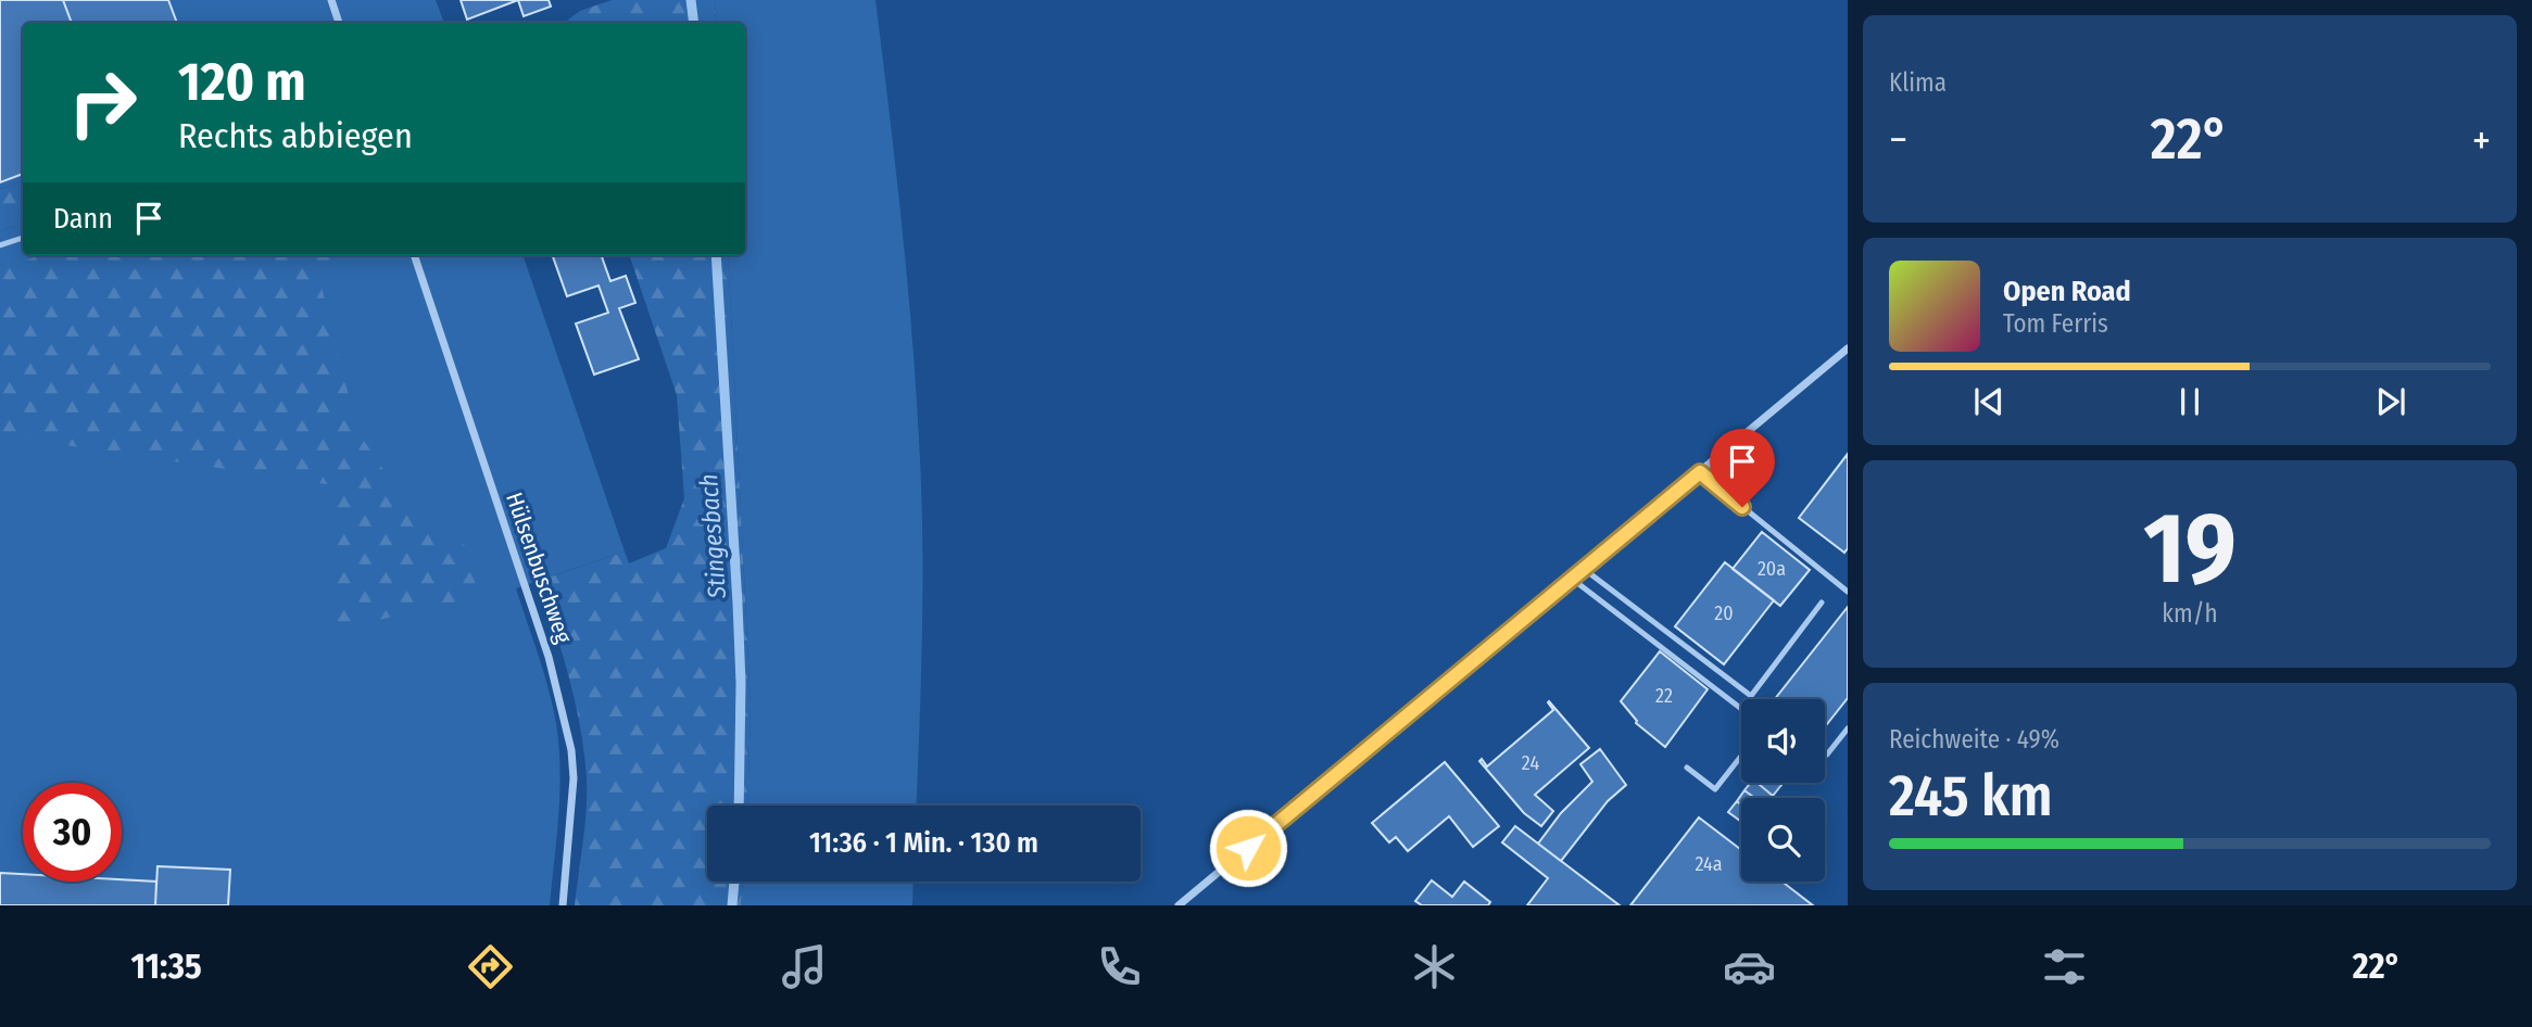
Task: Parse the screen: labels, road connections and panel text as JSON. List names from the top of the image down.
{
  "streets": {
    "street": ["Hülsenbuschweg"]
  },
  "water": ["Stingesbach"],
  "house_numbers": [
    "20a",
    "20",
    "22",
    "24",
    "24a"
  ],
  "page": {
    "tile": [
      "Klima",
      ["19", "km/h"],
      ["Reichweite · 49%", "245 km"]
    ],
    "turn": ["120 m", "Rechts abbiegen"],
    "heat": ["−", "22°", "+"],
    "then": "Dann",
    "song": ["Open Road", "Tom Ferris"],
    "limit": "30",
    "trip": "11:36 · 1 Min. · 130 m",
    "tabs": ["11:35", "22°"]
  }
}
